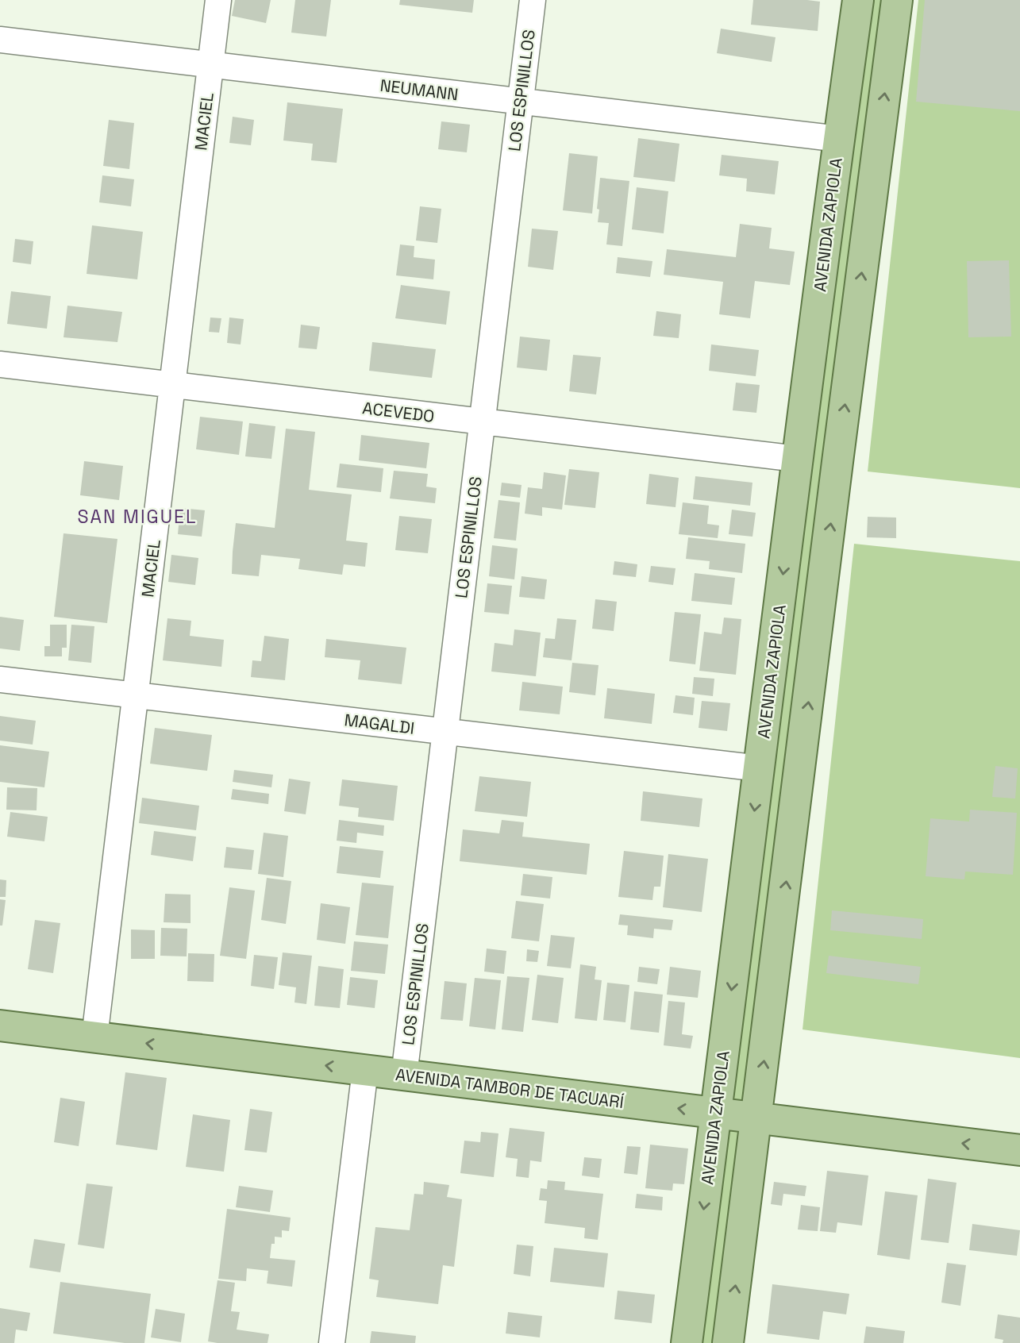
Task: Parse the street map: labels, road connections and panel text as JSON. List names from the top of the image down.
{
  "streets": {
    "main road": ["AVENIDA ZAPIOLA", "AVENIDA TAMBOR DE TACUARÍ"],
    "street": [
      "NEUMANN",
      "LOS ESPINILLOS",
      "MACIEL",
      "ACEVEDO",
      "MAGALDI"
    ]
  },
  "crossings": [
    ["NEUMANN", "LOS ESPINILLOS"],
    ["NEUMANN", "MACIEL"],
    ["NEUMANN", "AVENIDA ZAPIOLA"],
    ["LOS ESPINILLOS", "ACEVEDO"],
    ["LOS ESPINILLOS", "MAGALDI"],
    ["LOS ESPINILLOS", "AVENIDA TAMBOR DE TACUARÍ"],
    ["MACIEL", "ACEVEDO"],
    ["MACIEL", "MAGALDI"],
    ["MACIEL", "AVENIDA TAMBOR DE TACUARÍ"],
    ["AVENIDA ZAPIOLA", "ACEVEDO"],
    ["AVENIDA ZAPIOLA", "MAGALDI"],
    ["AVENIDA ZAPIOLA", "AVENIDA TAMBOR DE TACUARÍ"]
  ],
  "one_way": ["AVENIDA TAMBOR DE TACUARÍ"],
  "districts": ["SAN MIGUEL"]
}
